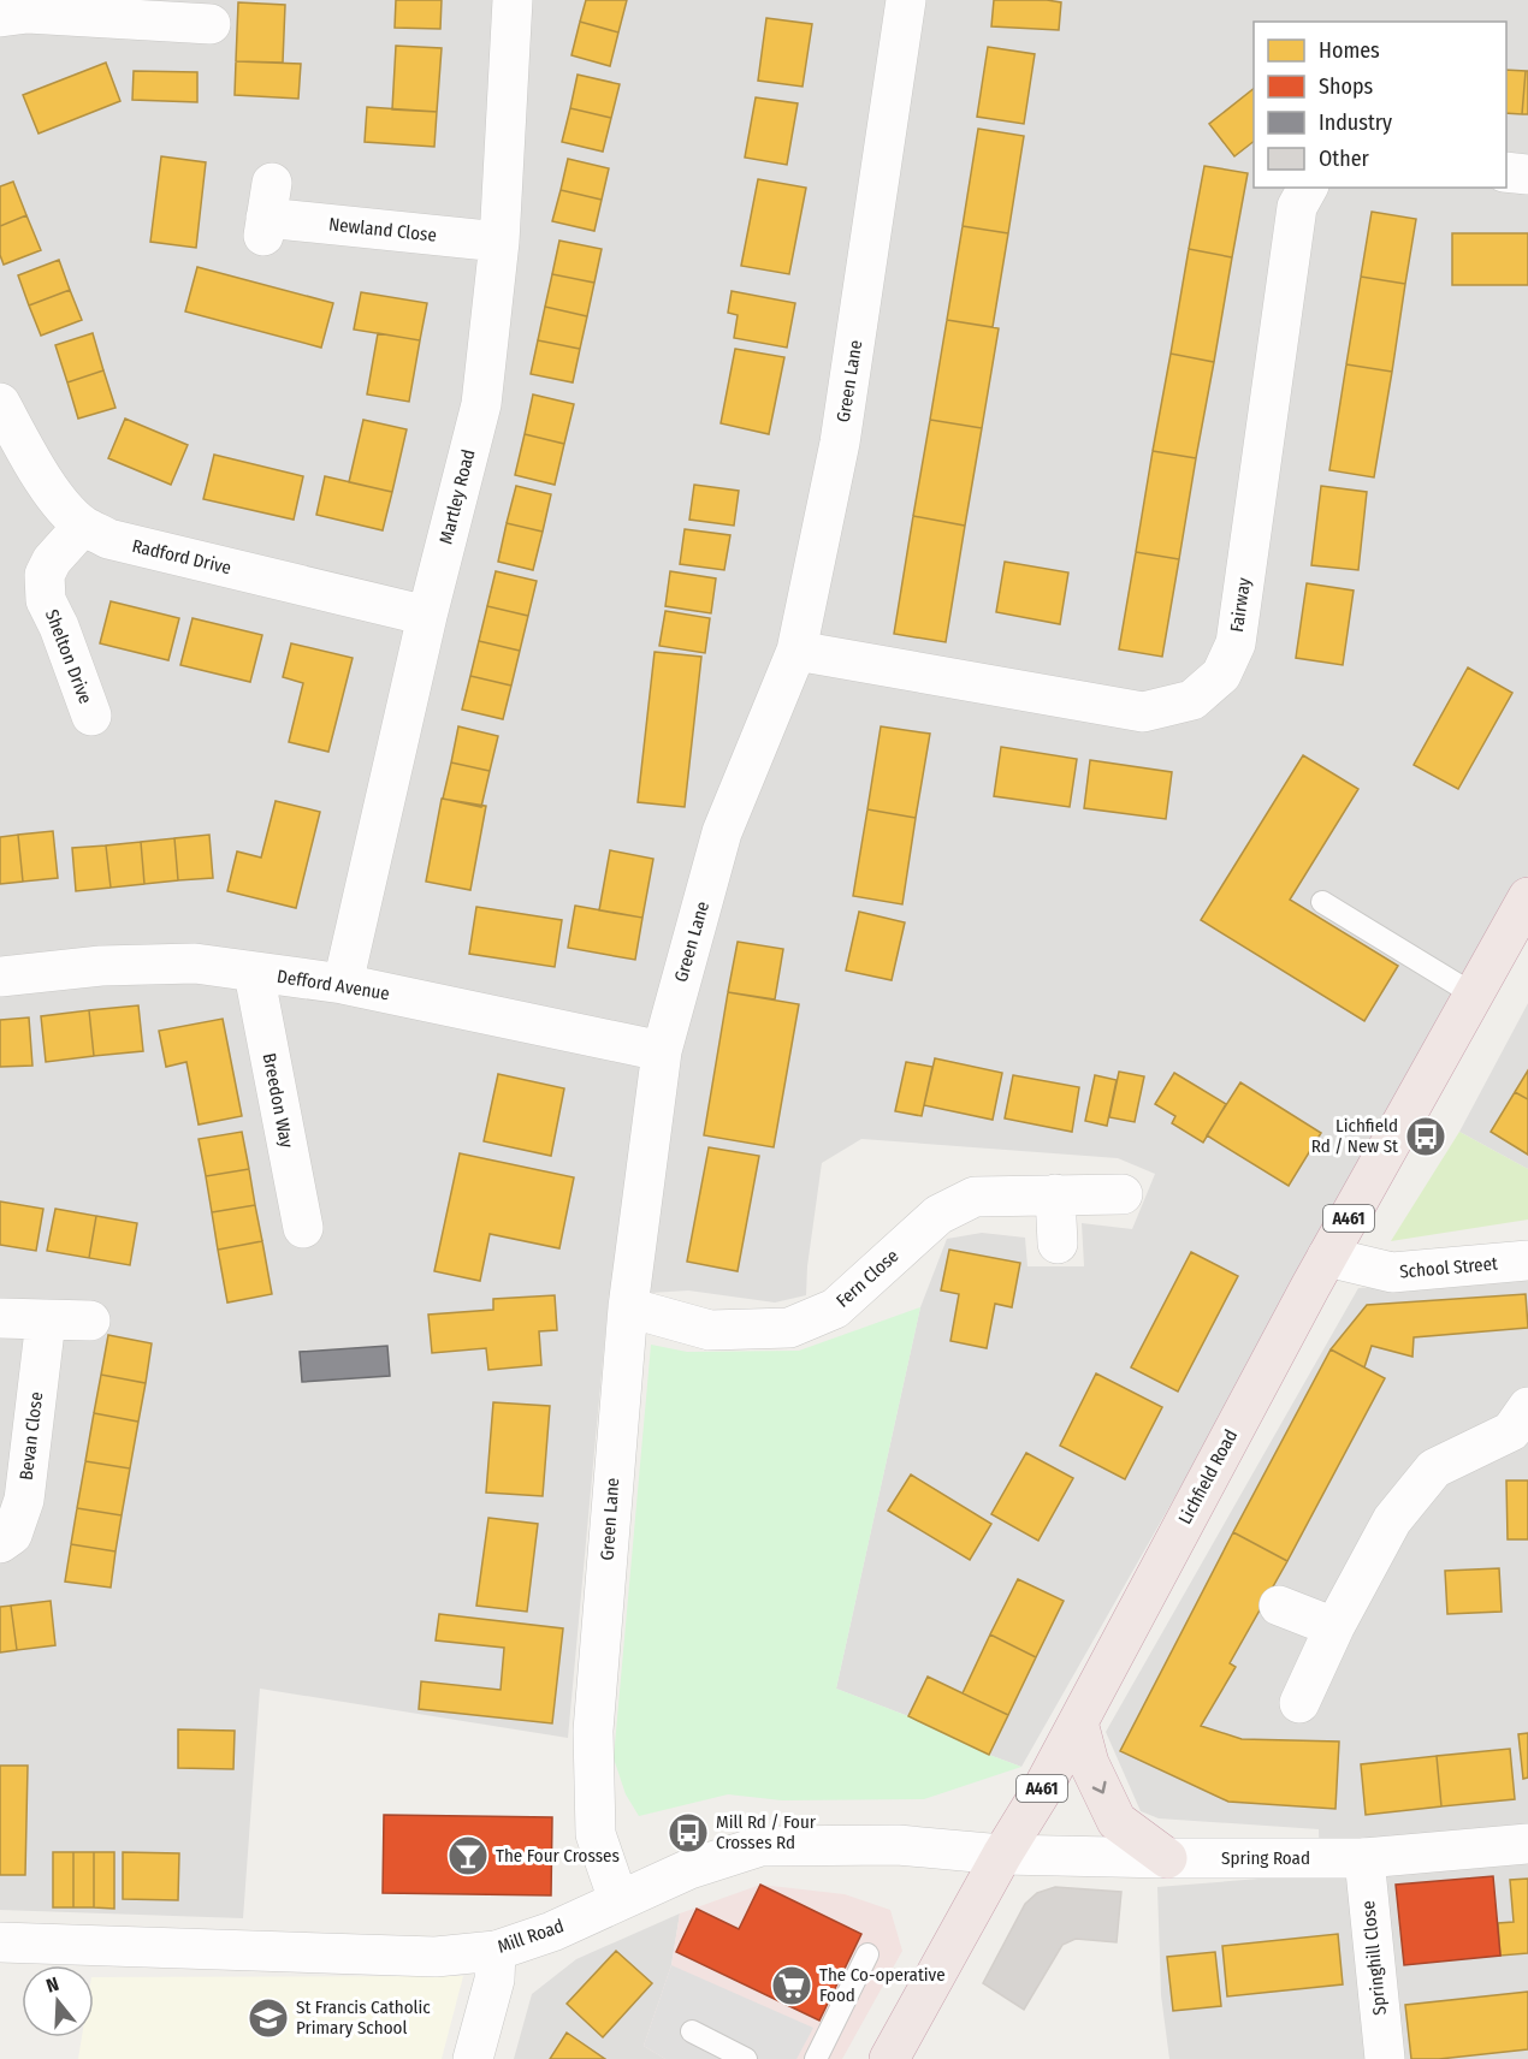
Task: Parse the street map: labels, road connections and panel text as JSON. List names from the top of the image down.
{
  "streets": {
    "highway": ["A461", "Lichfield Road"],
    "street": [
      "Newland Close",
      "Green Lane",
      "Martley Road",
      "Radford Drive",
      "Fairway",
      "Shelton Drive",
      "Defford Avenue",
      "Breedon Way",
      "School Street",
      "Fern Close",
      "Bevan Close",
      "Spring Road",
      "Mill Road",
      "Springhill Close"
    ]
  },
  "crossings": [
    ["Newland Close", "Martley Road"],
    ["Green Lane", "Fairway"],
    ["Green Lane", "Defford Avenue"],
    ["Green Lane", "Fern Close"],
    ["Green Lane", "Mill Road"],
    ["Martley Road", "Radford Drive"],
    ["Martley Road", "Defford Avenue"],
    ["Radford Drive", "Shelton Drive"],
    ["Defford Avenue", "Breedon Way"],
    ["School Street", "Lichfield Road"],
    ["Lichfield Road", "Spring Road"],
    ["Lichfield Road", "Mill Road"],
    ["Spring Road", "Mill Road"],
    ["Spring Road", "Springhill Close"]
  ],
  "places": {
    "bus stop": ["Lichfield Rd / New St", "Mill Rd / Four Crosses Rd"],
    "bar": ["The Four Crosses"],
    "supermarket": ["The Co-operative Food"],
    "school or university": ["St Francis Catholic Primary School"]
  },
  "legend": [
    "Homes",
    "Shops",
    "Industry",
    "Other"
  ],
  "north": "top"
}
